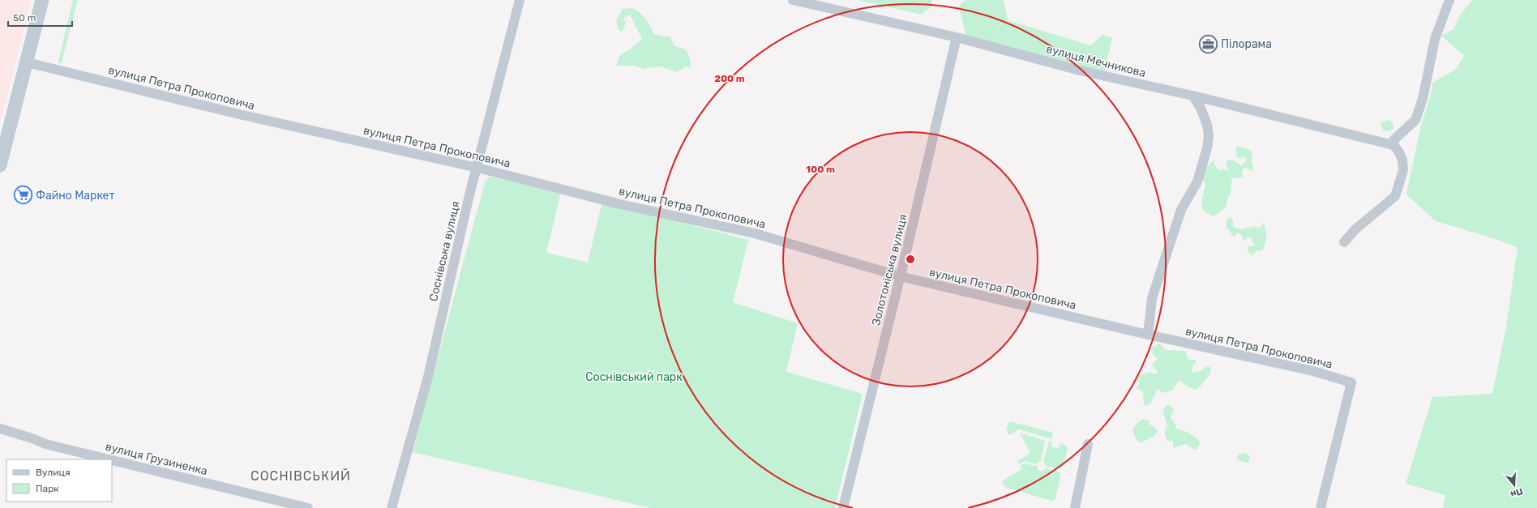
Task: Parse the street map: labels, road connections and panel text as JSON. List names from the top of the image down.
{
  "streets": {
    "street": [
      "вулиця Мечникова",
      "вулиця Петра Прокоповича",
      "Соснівська вулиця",
      "Золотоніська вулиця",
      "вулиця Грузиненка"
    ]
  },
  "crossings": [
    ["вулиця Мечникова", "Золотоніська вулиця"],
    ["вулиця Петра Прокоповича", "Соснівська вулиця"],
    ["вулиця Петра Прокоповича", "Золотоніська вулиця"]
  ],
  "districts": ["СОСНІВСЬКИЙ"],
  "parks": ["Соснівський парк"],
  "places": {
    "office": ["Пілорама"],
    "supermarket": ["Файно Маркет"]
  },
  "legend": ["Вулиця", "Парк"],
  "scale_bar": "50 m",
  "north": "bottom",
  "rings": ["200 m", "100 m"]
}
